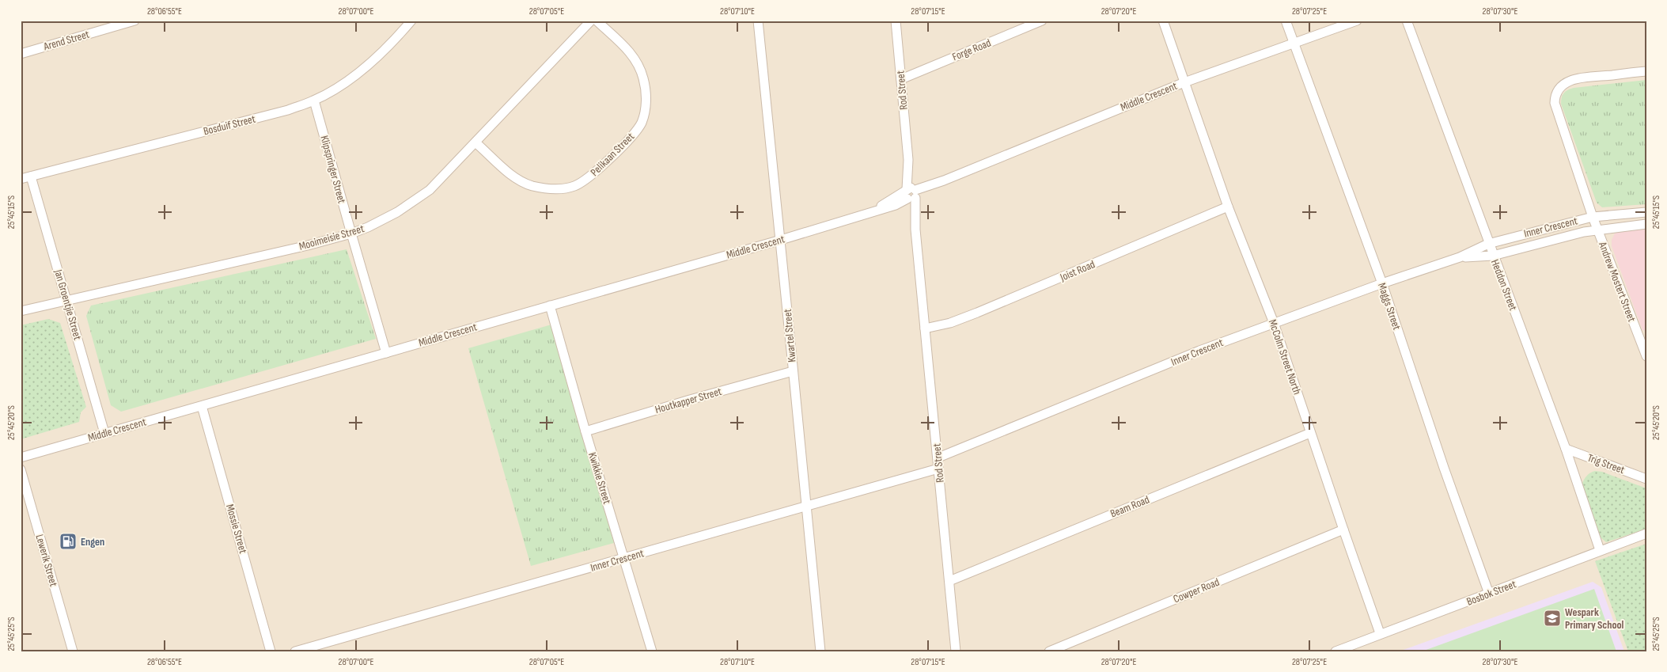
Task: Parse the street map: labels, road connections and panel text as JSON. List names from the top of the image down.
{
  "streets": {
    "street": [
      "Arend Street",
      "Forge Road",
      "Rod Street",
      "Middle Crescent",
      "Bosduif Street",
      "Pelikaan Street",
      "Klipspringer Street",
      "Inner Crescent",
      "Mooimeisie Street",
      "Joist Road",
      "Andrew Mostert Street",
      "Heddon Street",
      "Jan Groentjie Street",
      "Maggs Street",
      "Kwartel Street",
      "McColm Street North",
      "Houtkapper Street",
      "Trig Street",
      "Kwikkie Street",
      "Beam Road",
      "Mossie Street",
      "Lewerik Street",
      "Cowper Road",
      "Bosbok Street"
    ]
  },
  "crossings": [
    ["Forge Road", "Rod Street"],
    ["Rod Street", "Middle Crescent"],
    ["Rod Street", "Inner Crescent"],
    ["Rod Street", "Joist Road"],
    ["Rod Street", "Beam Road"],
    ["Middle Crescent", "Klipspringer Street"],
    ["Middle Crescent", "Jan Groentjie Street"],
    ["Middle Crescent", "Maggs Street"],
    ["Middle Crescent", "Kwartel Street"],
    ["Middle Crescent", "McColm Street North"],
    ["Middle Crescent", "Kwikkie Street"],
    ["Middle Crescent", "Mossie Street"],
    ["Bosduif Street", "Klipspringer Street"],
    ["Bosduif Street", "Jan Groentjie Street"],
    ["Pelikaan Street", "Mooimeisie Street"],
    ["Klipspringer Street", "Mooimeisie Street"],
    ["Inner Crescent", "Andrew Mostert Street"],
    ["Inner Crescent", "Heddon Street"],
    ["Inner Crescent", "Maggs Street"],
    ["Inner Crescent", "Kwartel Street"],
    ["Inner Crescent", "McColm Street North"],
    ["Inner Crescent", "Kwikkie Street"],
    ["Mooimeisie Street", "Jan Groentjie Street"],
    ["Joist Road", "McColm Street North"],
    ["Heddon Street", "Trig Street"],
    ["Heddon Street", "Bosbok Street"],
    ["Maggs Street", "Bosbok Street"],
    ["Kwartel Street", "Houtkapper Street"],
    ["McColm Street North", "Beam Road"],
    ["McColm Street North", "Cowper Road"],
    ["McColm Street North", "Bosbok Street"],
    ["Houtkapper Street", "Kwikkie Street"]
  ],
  "places": {
    "fuel station": ["Engen"],
    "school or university": ["Wespark Primary School"]
  },
  "coordinates": [
    "28°06'55\"E",
    "28°07'00\"E",
    "28°07'05\"E",
    "28°07'10\"E",
    "28°07'15\"E",
    "28°07'20\"E",
    "28°07'25\"E",
    "28°07'30\"E",
    "25°45'15\"S",
    "25°45'20\"S",
    "25°45'25\"S"
  ]
}
